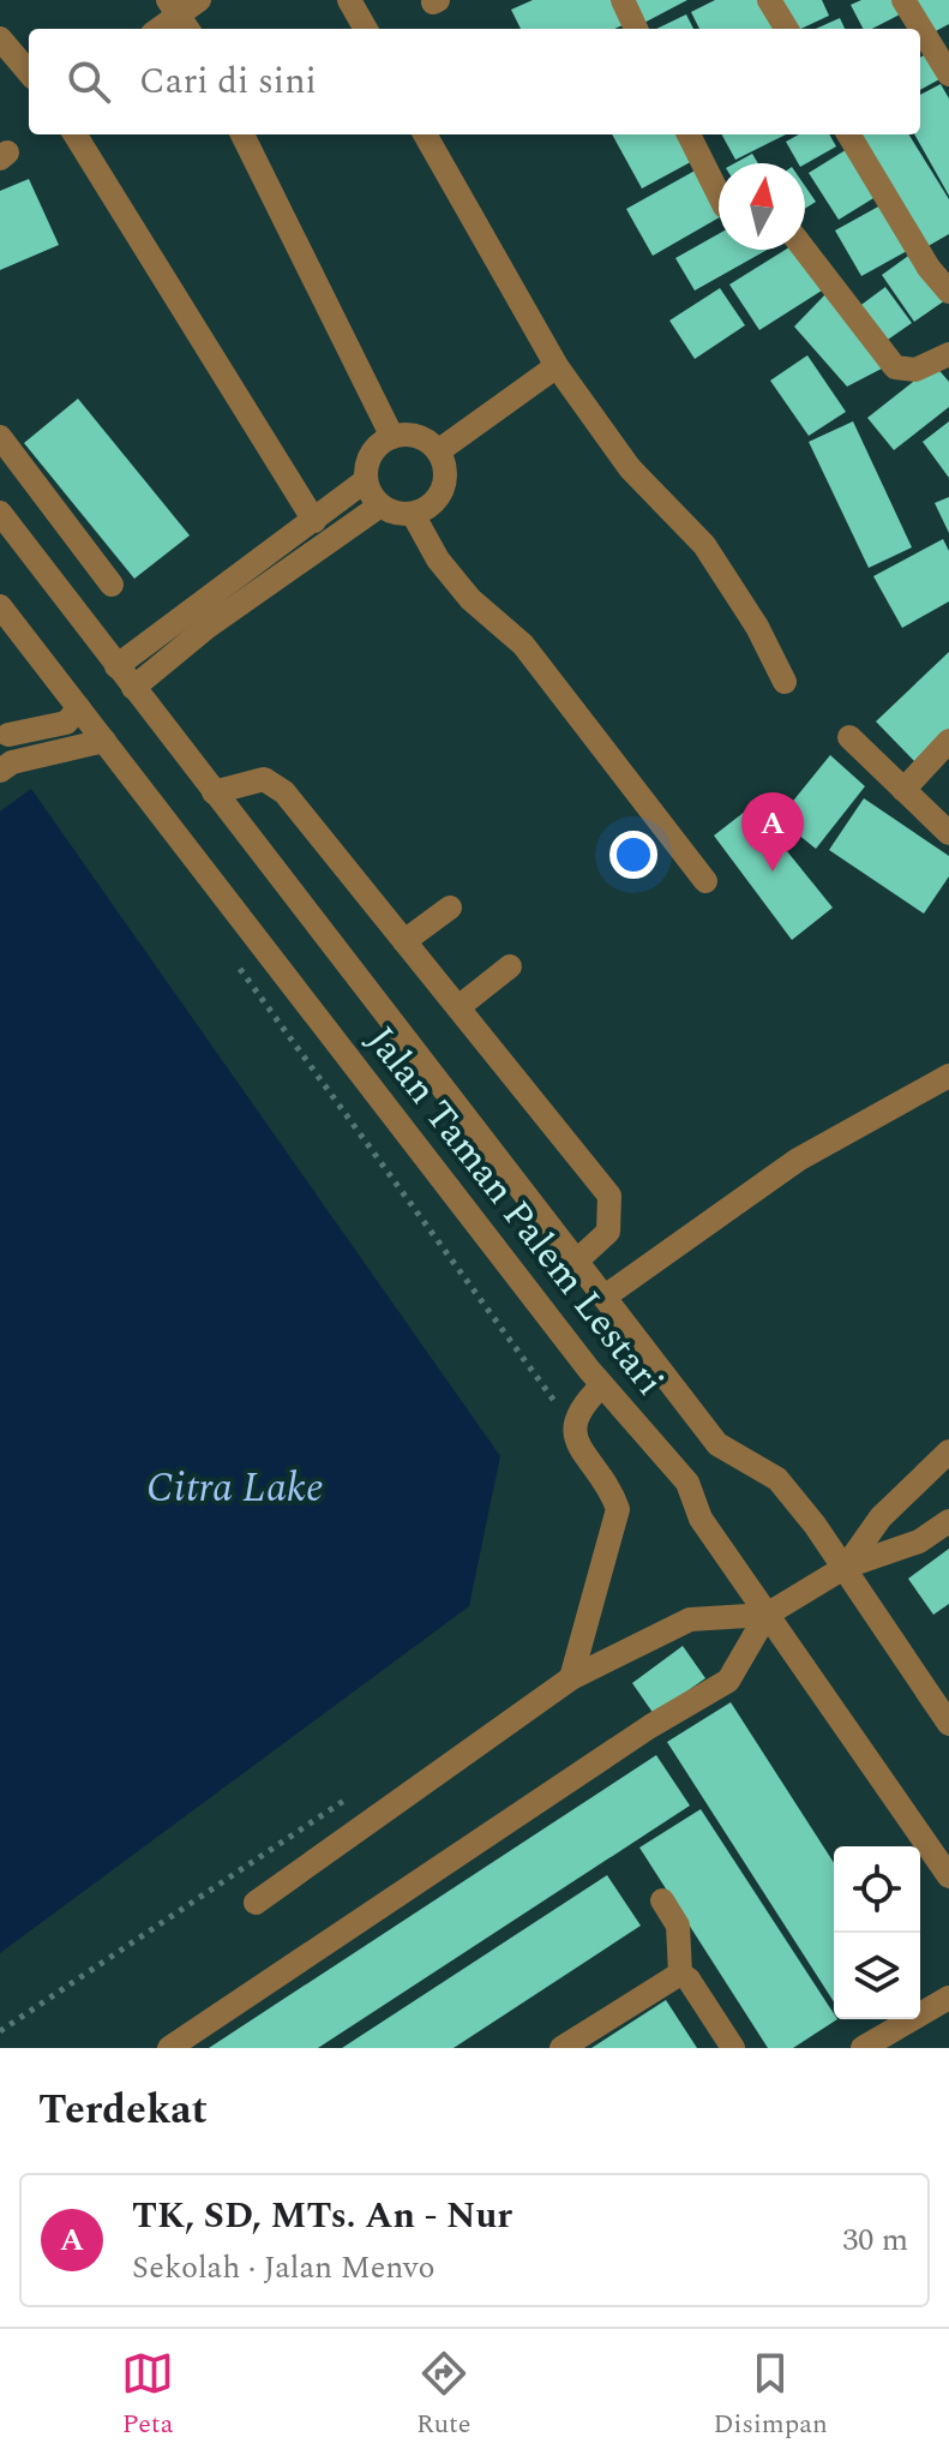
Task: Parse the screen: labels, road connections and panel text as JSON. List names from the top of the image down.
{
  "streets": {
    "street": ["Jalan Taman Palem Lestari"]
  },
  "water": ["Citra Lake"],
  "north": "top",
  "page": {
    "search": "Cari di sini",
    "pins": "A",
    "heading": "Terdekat",
    "list": [
      {
        "mark": "A",
        "name": "TK, SD, MTs. An - Nur",
        "note": "Sekolah · Jalan Menvo",
        "value": "30 m"
      }
    ],
    "nav": ["Peta", "Rute", "Disimpan"]
  }
}
